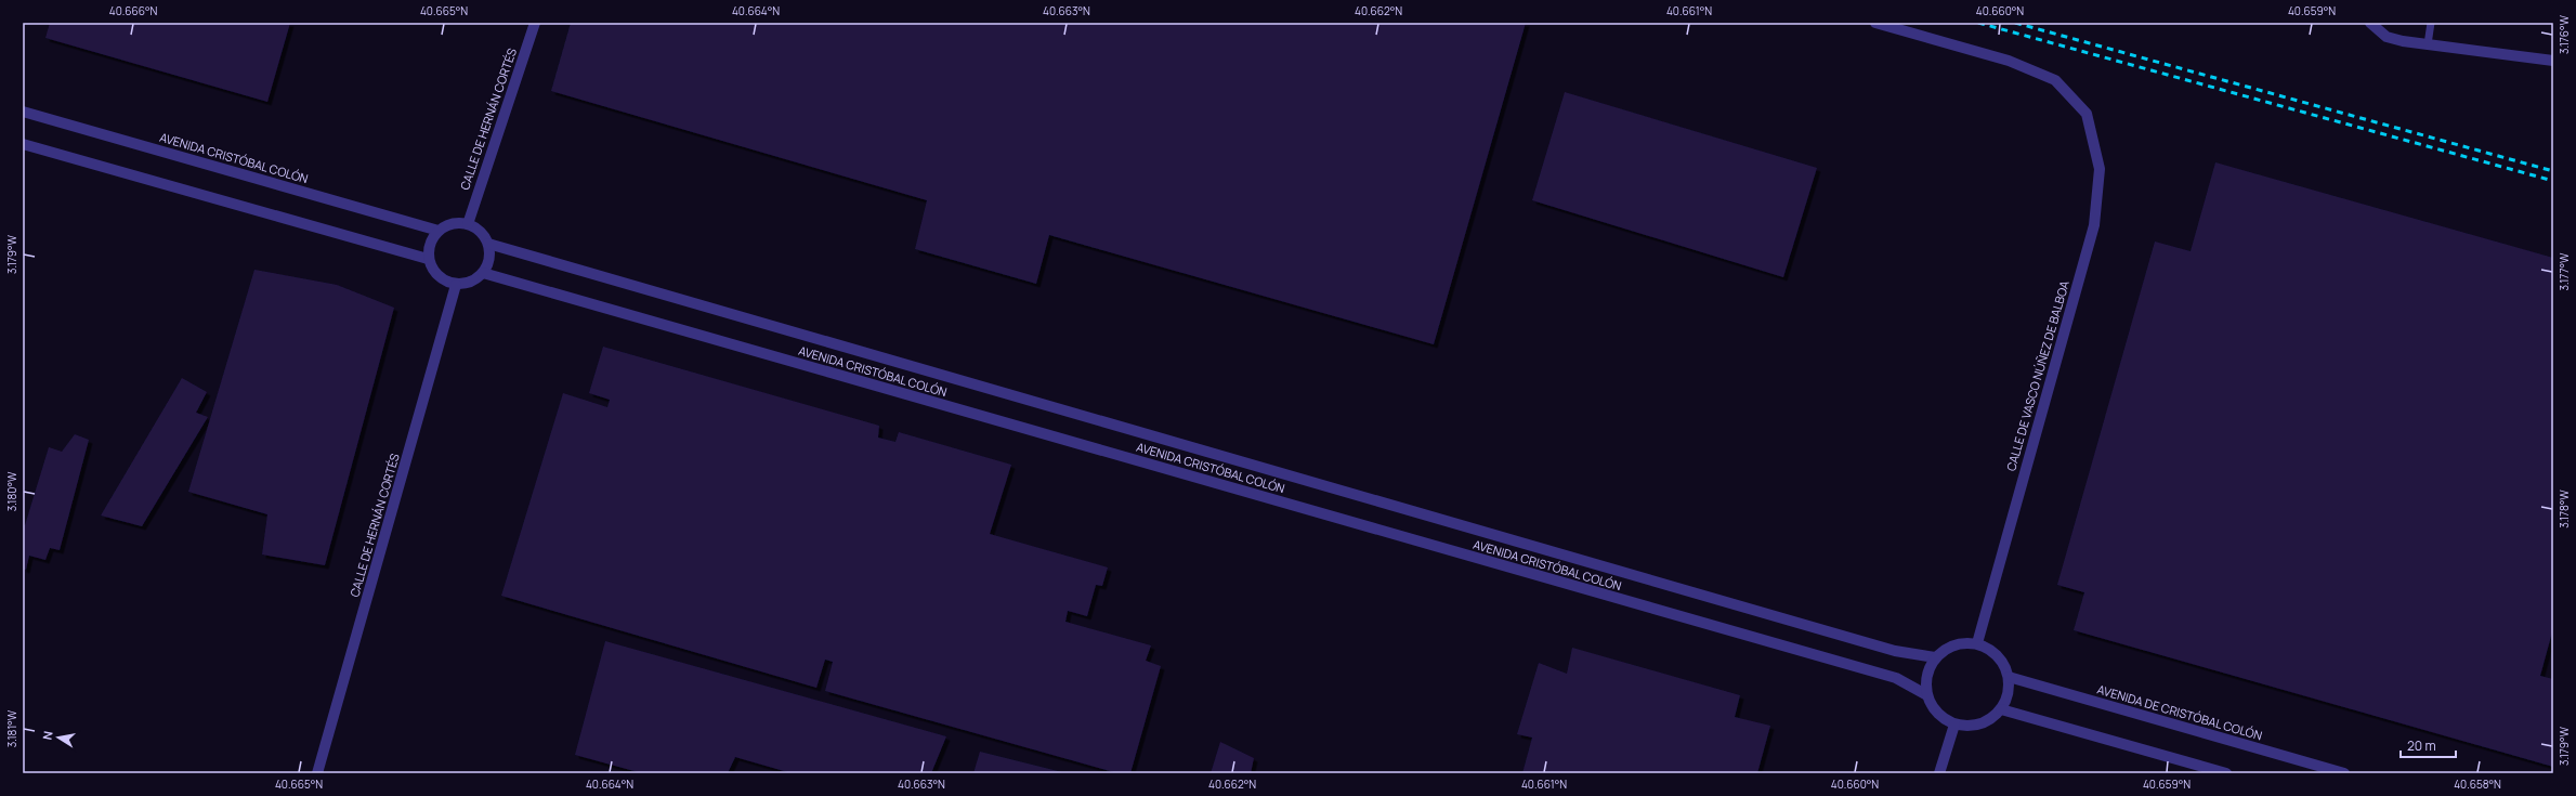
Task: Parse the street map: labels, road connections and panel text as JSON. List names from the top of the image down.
{
  "streets": {
    "street": [
      "CALLE DE HERNÁN CORTÉS",
      "AVENIDA CRISTÓBAL COLÓN",
      "CALLE DE VASCO NÚÑEZ DE BALBOA",
      "AVENIDA DE CRISTÓBAL COLÓN"
    ]
  },
  "crossings": [
    ["CALLE DE HERNÁN CORTÉS", "AVENIDA CRISTÓBAL COLÓN"],
    ["AVENIDA CRISTÓBAL COLÓN", "CALLE DE VASCO NÚÑEZ DE BALBOA"],
    ["AVENIDA CRISTÓBAL COLÓN", "AVENIDA DE CRISTÓBAL COLÓN"],
    ["CALLE DE VASCO NÚÑEZ DE BALBOA", "AVENIDA DE CRISTÓBAL COLÓN"]
  ],
  "scale_bar": "20 m",
  "north": "left",
  "coordinates": [
    "40.666°N",
    "40.665°N",
    "40.664°N",
    "40.663°N",
    "40.662°N",
    "40.661°N",
    "40.660°N",
    "40.659°N",
    "3.176°W",
    "3.179°W",
    "3.177°W",
    "3.180°W",
    "3.178°W",
    "3.181°W",
    "40.658°N"
  ]
}
